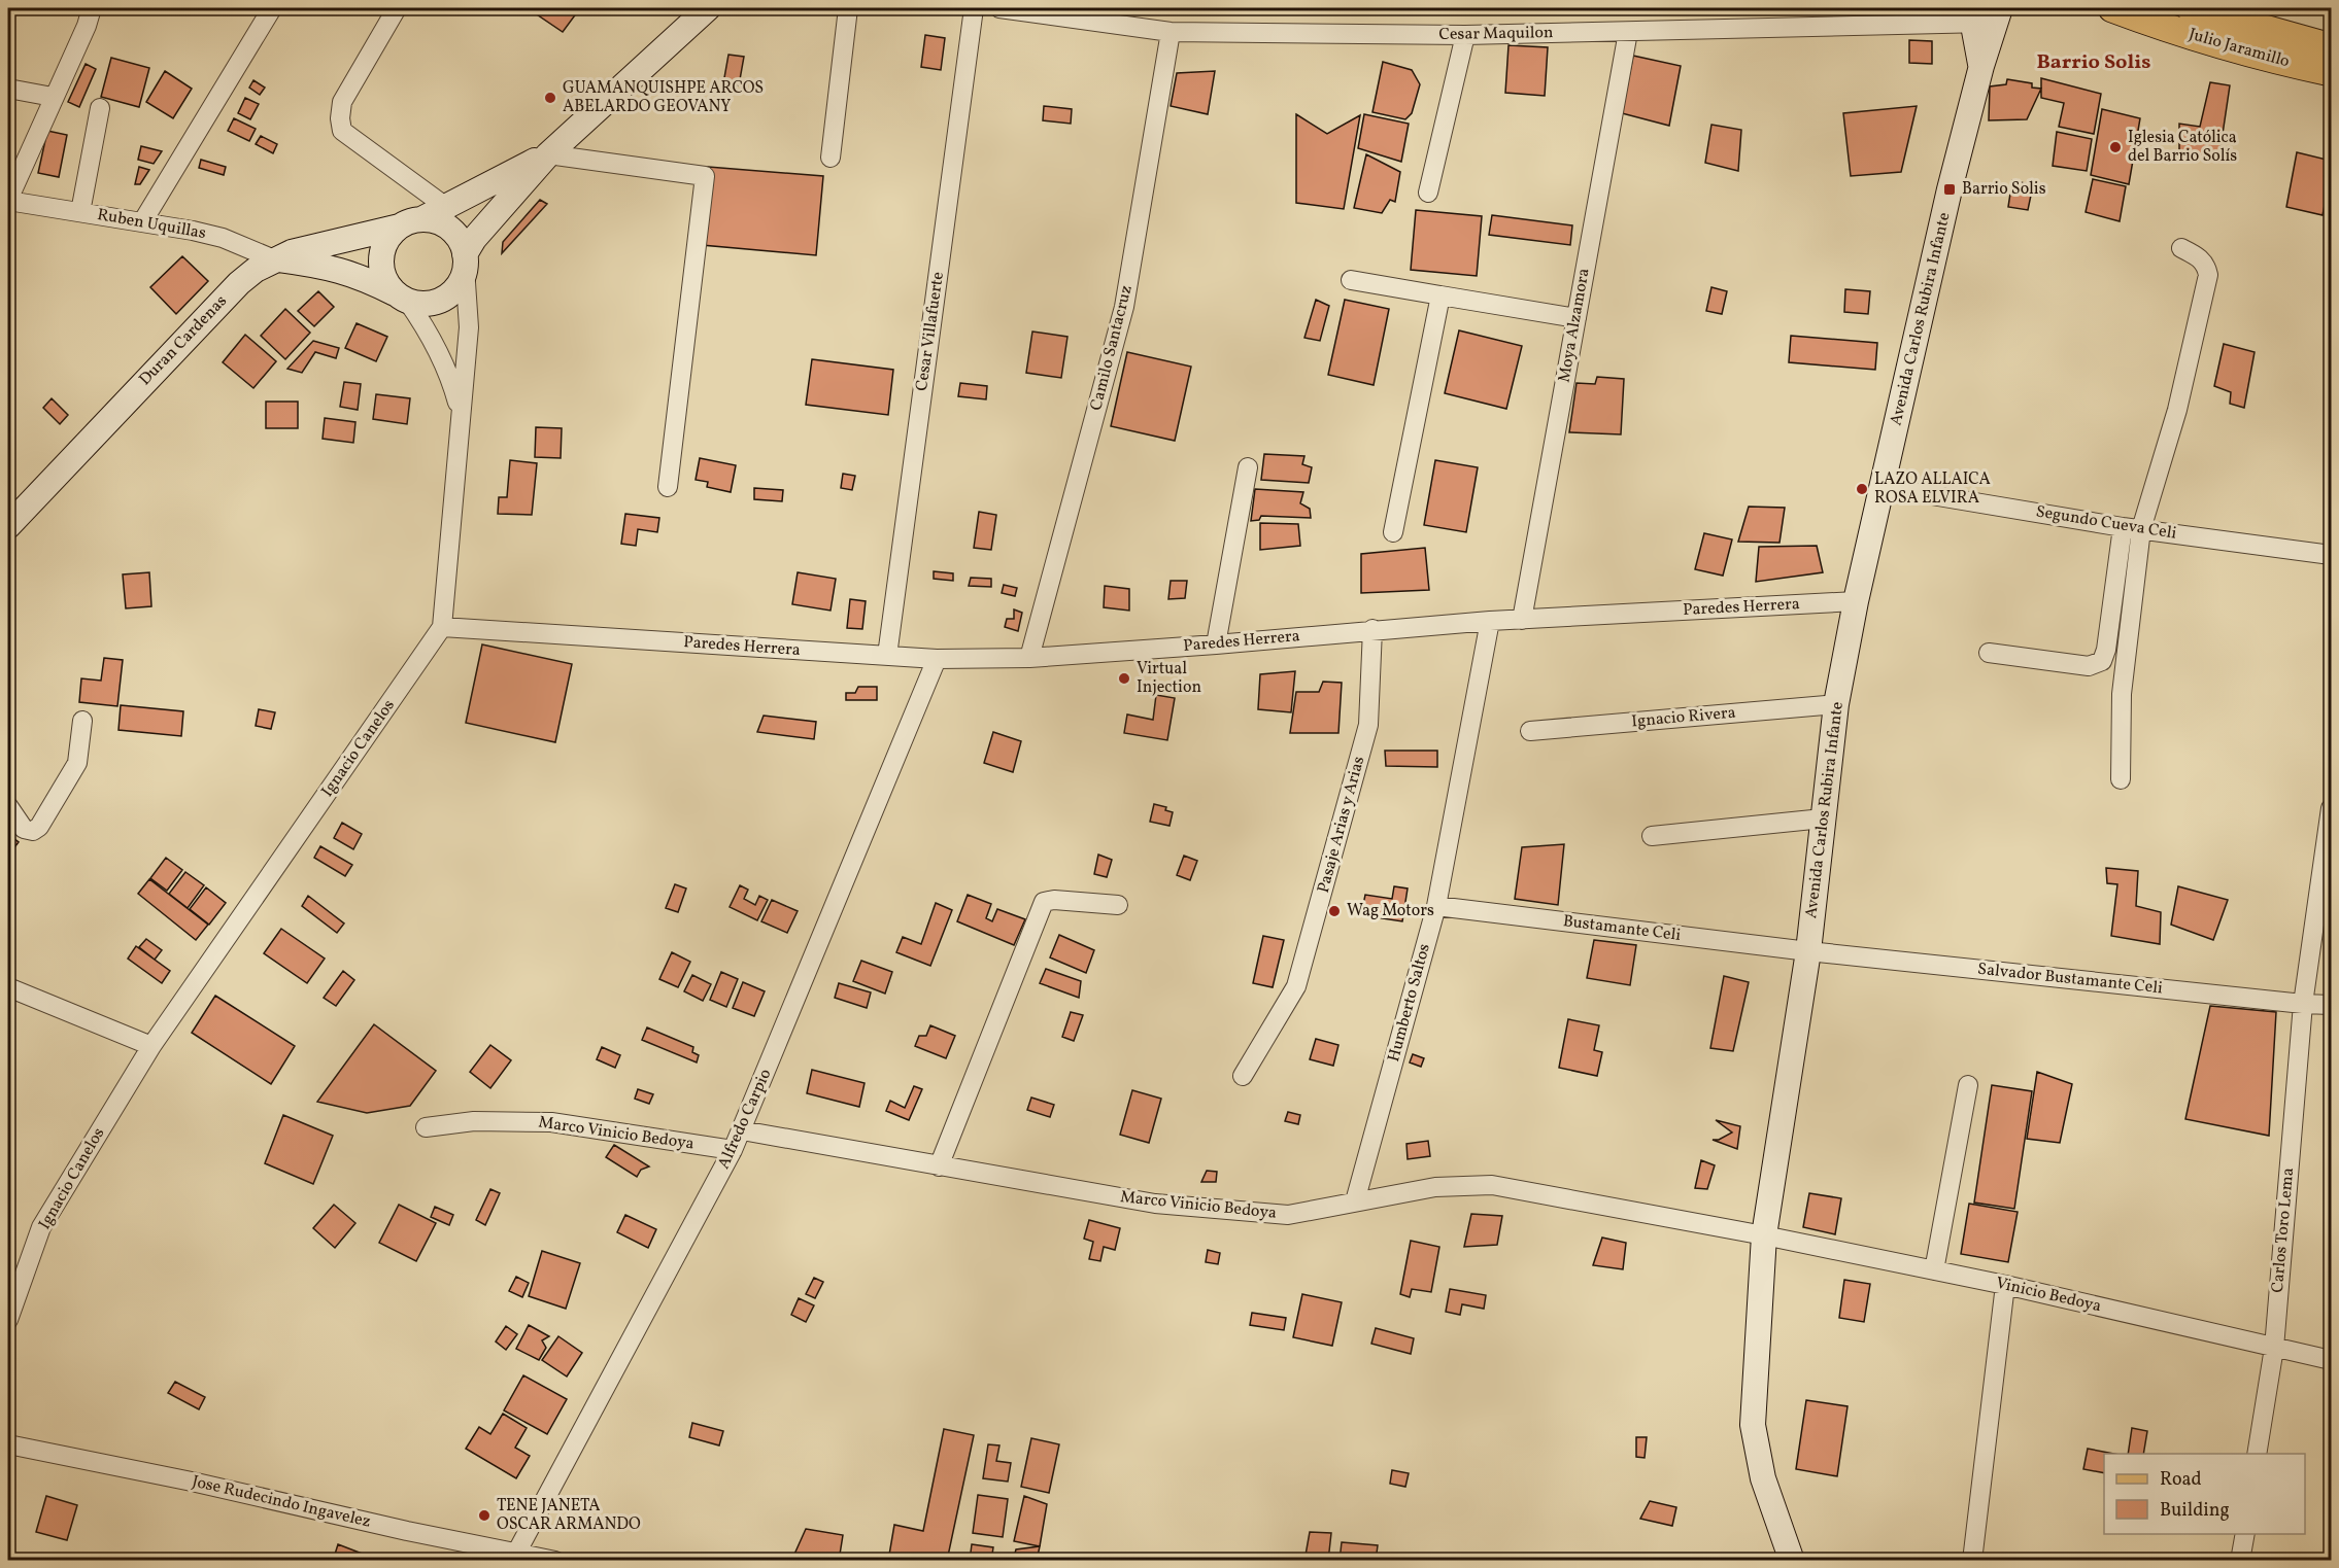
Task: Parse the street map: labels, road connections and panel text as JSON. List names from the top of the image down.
{
  "streets": {
    "main road": ["Julio Jaramillo"],
    "street": [
      "Cesar Maquilon",
      "Ruben Uquillas",
      "Avenida Carlos Rubira Infante",
      "Moya Alzamora",
      "Cesar Villafuerte",
      "Duran Cardenas",
      "Camilo Santacruz",
      "Segundo Cueva Celi",
      "Paredes Herrera",
      "Ignacio Rivera",
      "Ignacio Canelos",
      "Pasaje Arias y Arias",
      "Bustamante Celi",
      "Salvador Bustamante Celi",
      "Humberto Saltos",
      "Alfredo Carpio",
      "Marco Vinicio Bedoya",
      "Carlos Toro Lema",
      "Vinicio Bedoya",
      "Jose Rudecindo Ingavelez"
    ]
  },
  "crossings": [
    ["Cesar Maquilon", "Avenida Carlos Rubira Infante"],
    ["Cesar Maquilon", "Moya Alzamora"],
    ["Cesar Maquilon", "Camilo Santacruz"],
    ["Ruben Uquillas", "Duran Cardenas"],
    ["Avenida Carlos Rubira Infante", "Segundo Cueva Celi"],
    ["Avenida Carlos Rubira Infante", "Paredes Herrera"],
    ["Avenida Carlos Rubira Infante", "Ignacio Rivera"],
    ["Avenida Carlos Rubira Infante", "Bustamante Celi"],
    ["Avenida Carlos Rubira Infante", "Salvador Bustamante Celi"],
    ["Avenida Carlos Rubira Infante", "Marco Vinicio Bedoya"],
    ["Avenida Carlos Rubira Infante", "Vinicio Bedoya"],
    ["Moya Alzamora", "Paredes Herrera"],
    ["Cesar Villafuerte", "Paredes Herrera"],
    ["Camilo Santacruz", "Paredes Herrera"],
    ["Paredes Herrera", "Ignacio Canelos"],
    ["Paredes Herrera", "Pasaje Arias y Arias"],
    ["Paredes Herrera", "Humberto Saltos"],
    ["Paredes Herrera", "Alfredo Carpio"],
    ["Bustamante Celi", "Salvador Bustamante Celi"],
    ["Bustamante Celi", "Humberto Saltos"],
    ["Salvador Bustamante Celi", "Carlos Toro Lema"],
    ["Humberto Saltos", "Marco Vinicio Bedoya"],
    ["Alfredo Carpio", "Marco Vinicio Bedoya"],
    ["Alfredo Carpio", "Jose Rudecindo Ingavelez"],
    ["Marco Vinicio Bedoya", "Vinicio Bedoya"],
    ["Carlos Toro Lema", "Vinicio Bedoya"]
  ],
  "districts": ["Barrio Solis"],
  "places": {
    "other": [
      "GUAMANQUISHPE ARCOS ABELARDO GEOVANY",
      "Iglesia Católica del Barrio Solís",
      "LAZO ALLAICA ROSA ELVIRA",
      "Virtual Injection",
      "Wag Motors",
      "TENE JANETA OSCAR ARMANDO"
    ],
    "transit": ["Barrio Solis"]
  },
  "legend": ["Road", "Building"]
}
